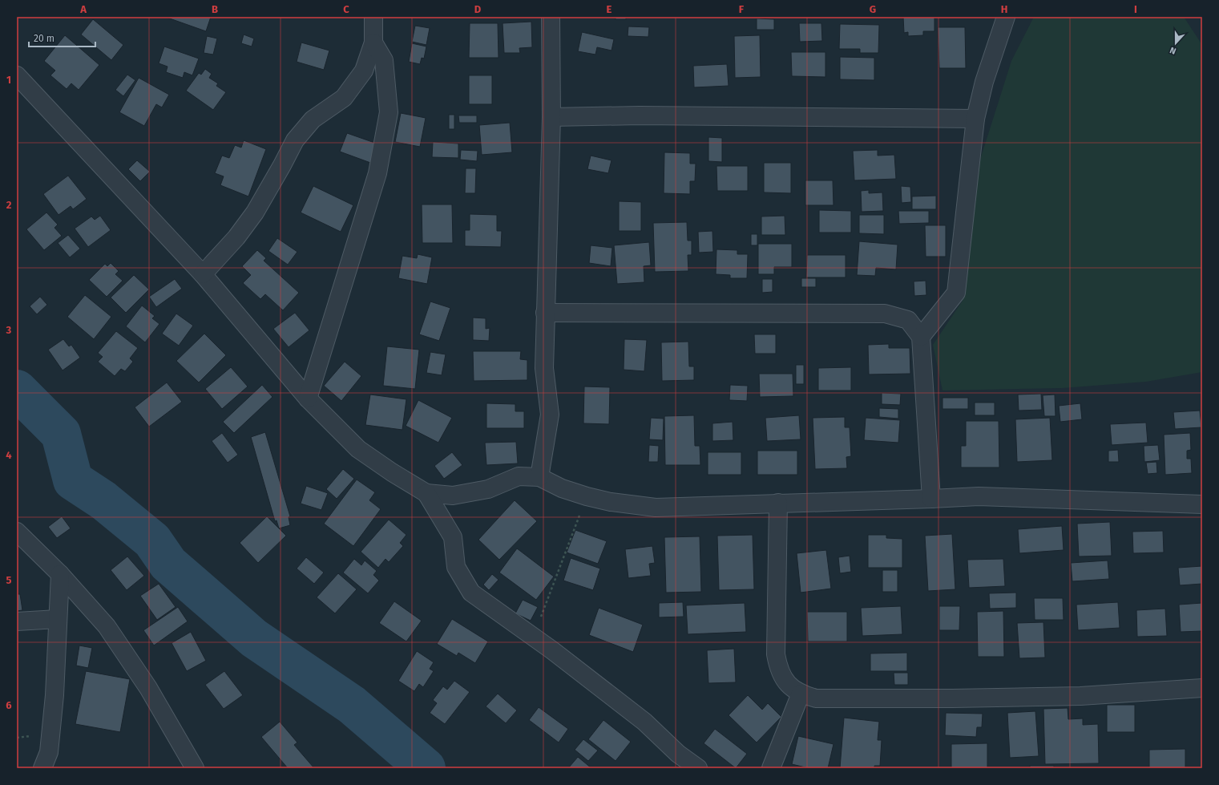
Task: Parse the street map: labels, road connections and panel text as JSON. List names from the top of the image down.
{
  "scale_bar": "20 m",
  "north": "bottom",
  "grid": {
    "columns": [
      "A",
      "B",
      "C",
      "D",
      "E",
      "F",
      "G",
      "H",
      "I"
    ],
    "rows": [
      "1",
      "2",
      "3",
      "4",
      "5",
      "6"
    ]
  }
}
